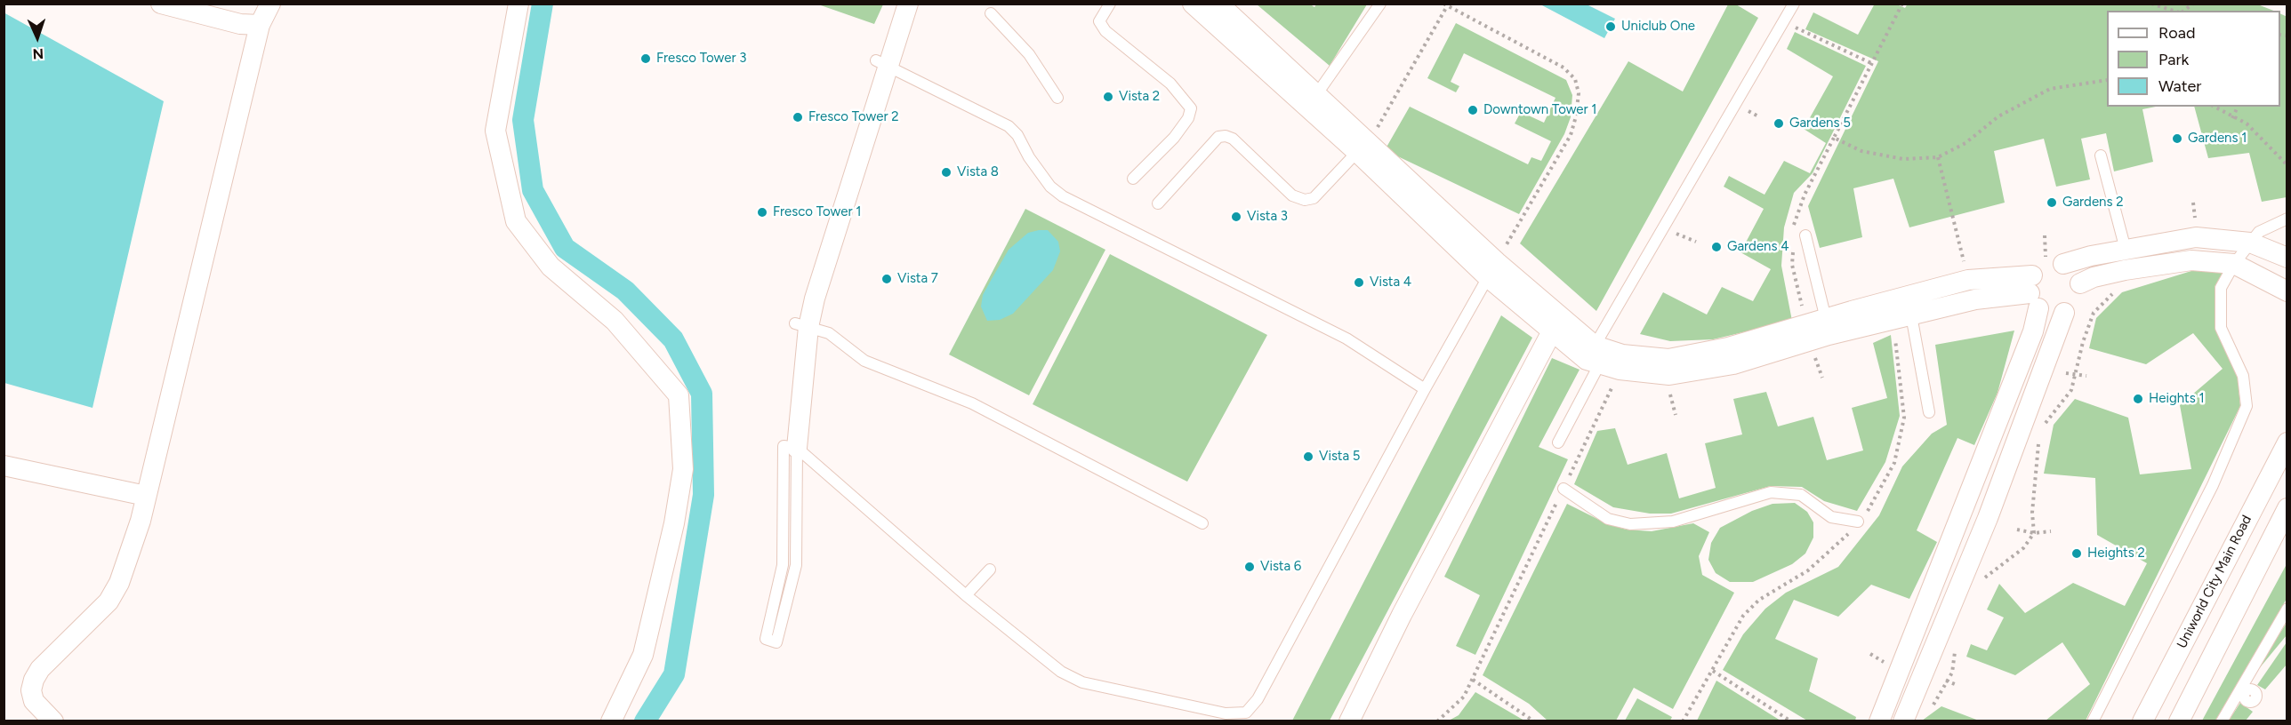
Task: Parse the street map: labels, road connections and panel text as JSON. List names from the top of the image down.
{
  "streets": {
    "street": ["Uniworld City Main Road"]
  },
  "places": [
    "Uniclub One",
    "Fresco Tower 3",
    "Vista 2",
    "Downtown Tower 1",
    "Fresco Tower 2",
    "Gardens 5",
    "Gardens 1",
    "Vista 8",
    "Gardens 2",
    "Fresco Tower 1",
    "Vista 3",
    "Gardens 4",
    "Vista 7",
    "Vista 4",
    "Heights 1",
    "Vista 5",
    "Heights 2",
    "Vista 6"
  ],
  "legend": ["Road", "Park", "Water"],
  "north": "bottom"
}
